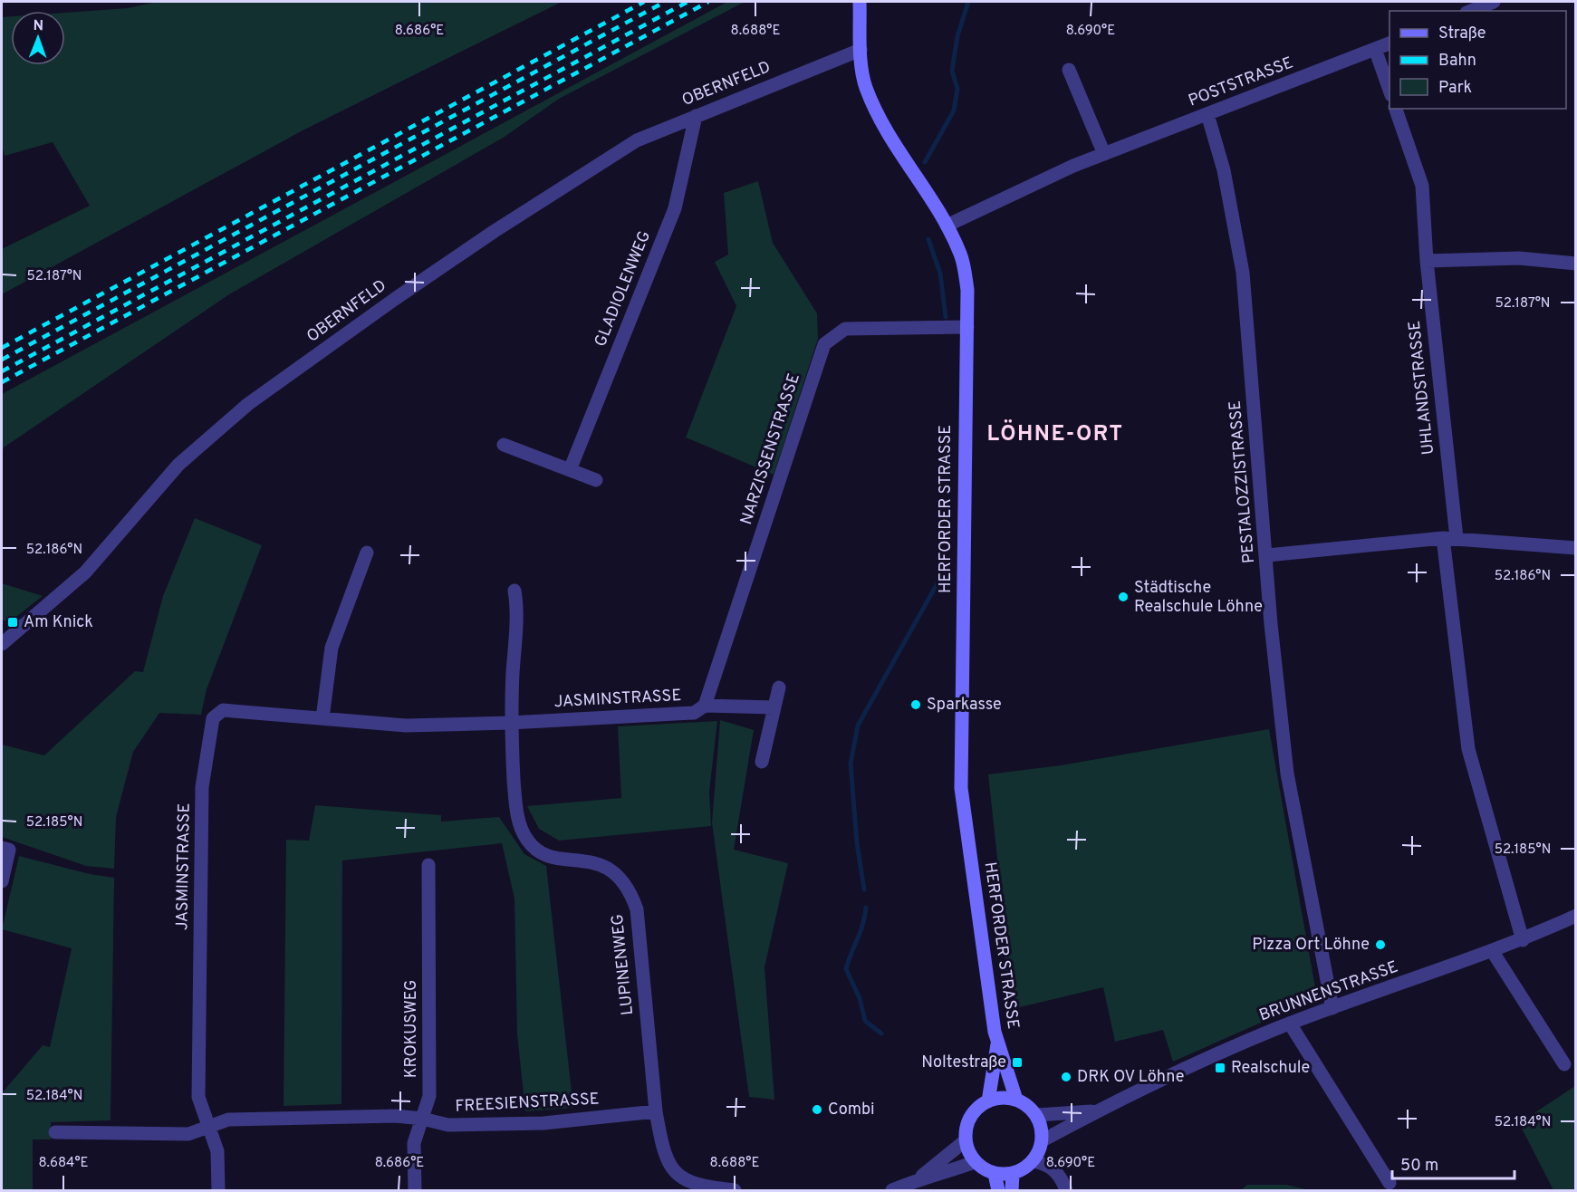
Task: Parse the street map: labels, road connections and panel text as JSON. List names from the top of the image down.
{
  "streets": {
    "main road": ["HERFORDER STRASSE"],
    "street": [
      "POSTSTRASSE",
      "OBERNFELD",
      "GLADIOLENWEG",
      "UHLANDSTRASSE",
      "NARZISSENSTRASSE",
      "PESTALOZZISTRASSE",
      "JASMINSTRASSE",
      "LUPINENWEG",
      "BRUNNENSTRASSE",
      "KROKUSWEG",
      "FREESIENSTRASSE"
    ]
  },
  "crossings": [
    ["POSTSTRASSE", "PESTALOZZISTRASSE"],
    ["POSTSTRASSE", "HERFORDER STRASSE"],
    ["OBERNFELD", "GLADIOLENWEG"],
    ["OBERNFELD", "HERFORDER STRASSE"],
    ["UHLANDSTRASSE", "BRUNNENSTRASSE"],
    ["NARZISSENSTRASSE", "HERFORDER STRASSE"],
    ["NARZISSENSTRASSE", "JASMINSTRASSE"],
    ["PESTALOZZISTRASSE", "BRUNNENSTRASSE"],
    ["HERFORDER STRASSE", "BRUNNENSTRASSE"],
    ["JASMINSTRASSE", "LUPINENWEG"],
    ["JASMINSTRASSE", "FREESIENSTRASSE"],
    ["LUPINENWEG", "FREESIENSTRASSE"],
    ["KROKUSWEG", "FREESIENSTRASSE"]
  ],
  "districts": ["LÖHNE-ORT"],
  "places": {
    "other": [
      "Städtische Realschule Löhne",
      "Sparkasse",
      "Pizza Ort Löhne",
      "DRK OV Löhne",
      "Combi"
    ],
    "transit": ["Am Knick", "Noltestraße", "Realschule"]
  },
  "legend": ["Straße", "Bahn", "Park"],
  "scale_bar": "50 m",
  "north": "top",
  "coordinates": [
    "8.686°E",
    "8.688°E",
    "8.690°E",
    "52.187°N",
    "52.186°N",
    "52.185°N",
    "52.184°N",
    "8.684°E"
  ]
}
